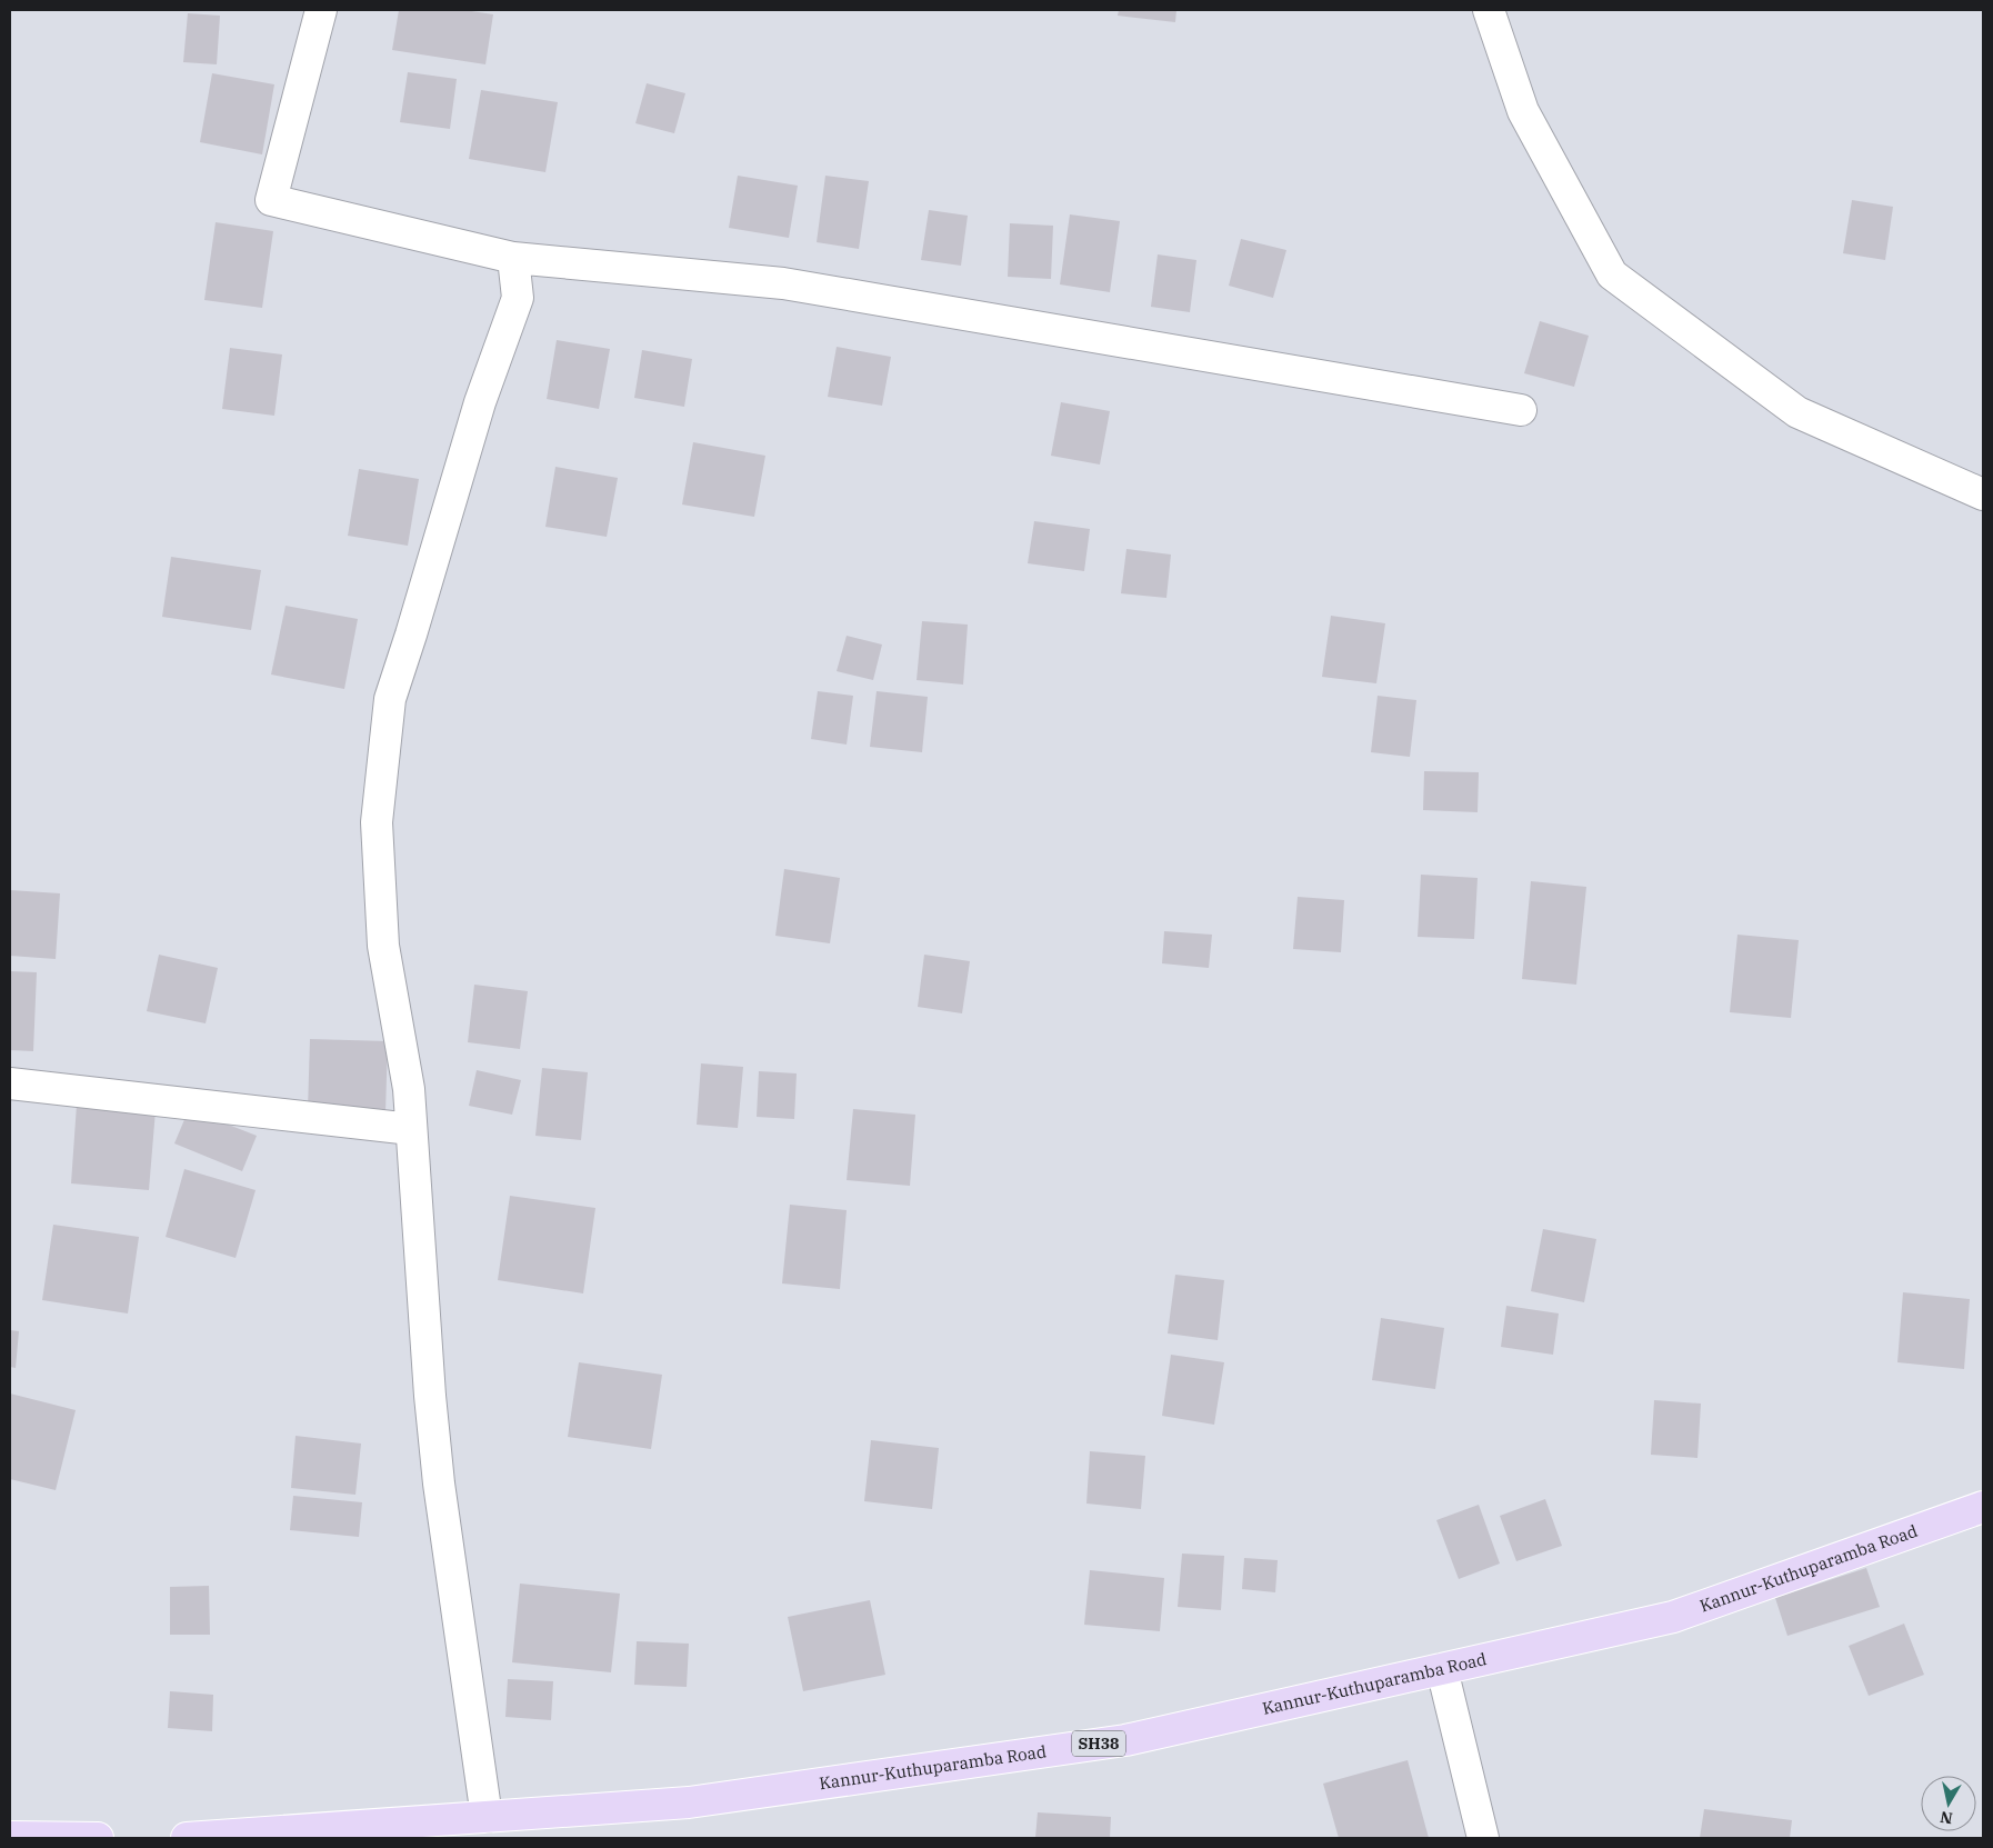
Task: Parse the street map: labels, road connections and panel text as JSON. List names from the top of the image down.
{
  "streets": {
    "main road": ["Kannur-Kuthuparamba Road", "SH38"]
  },
  "north": "bottom"
}
